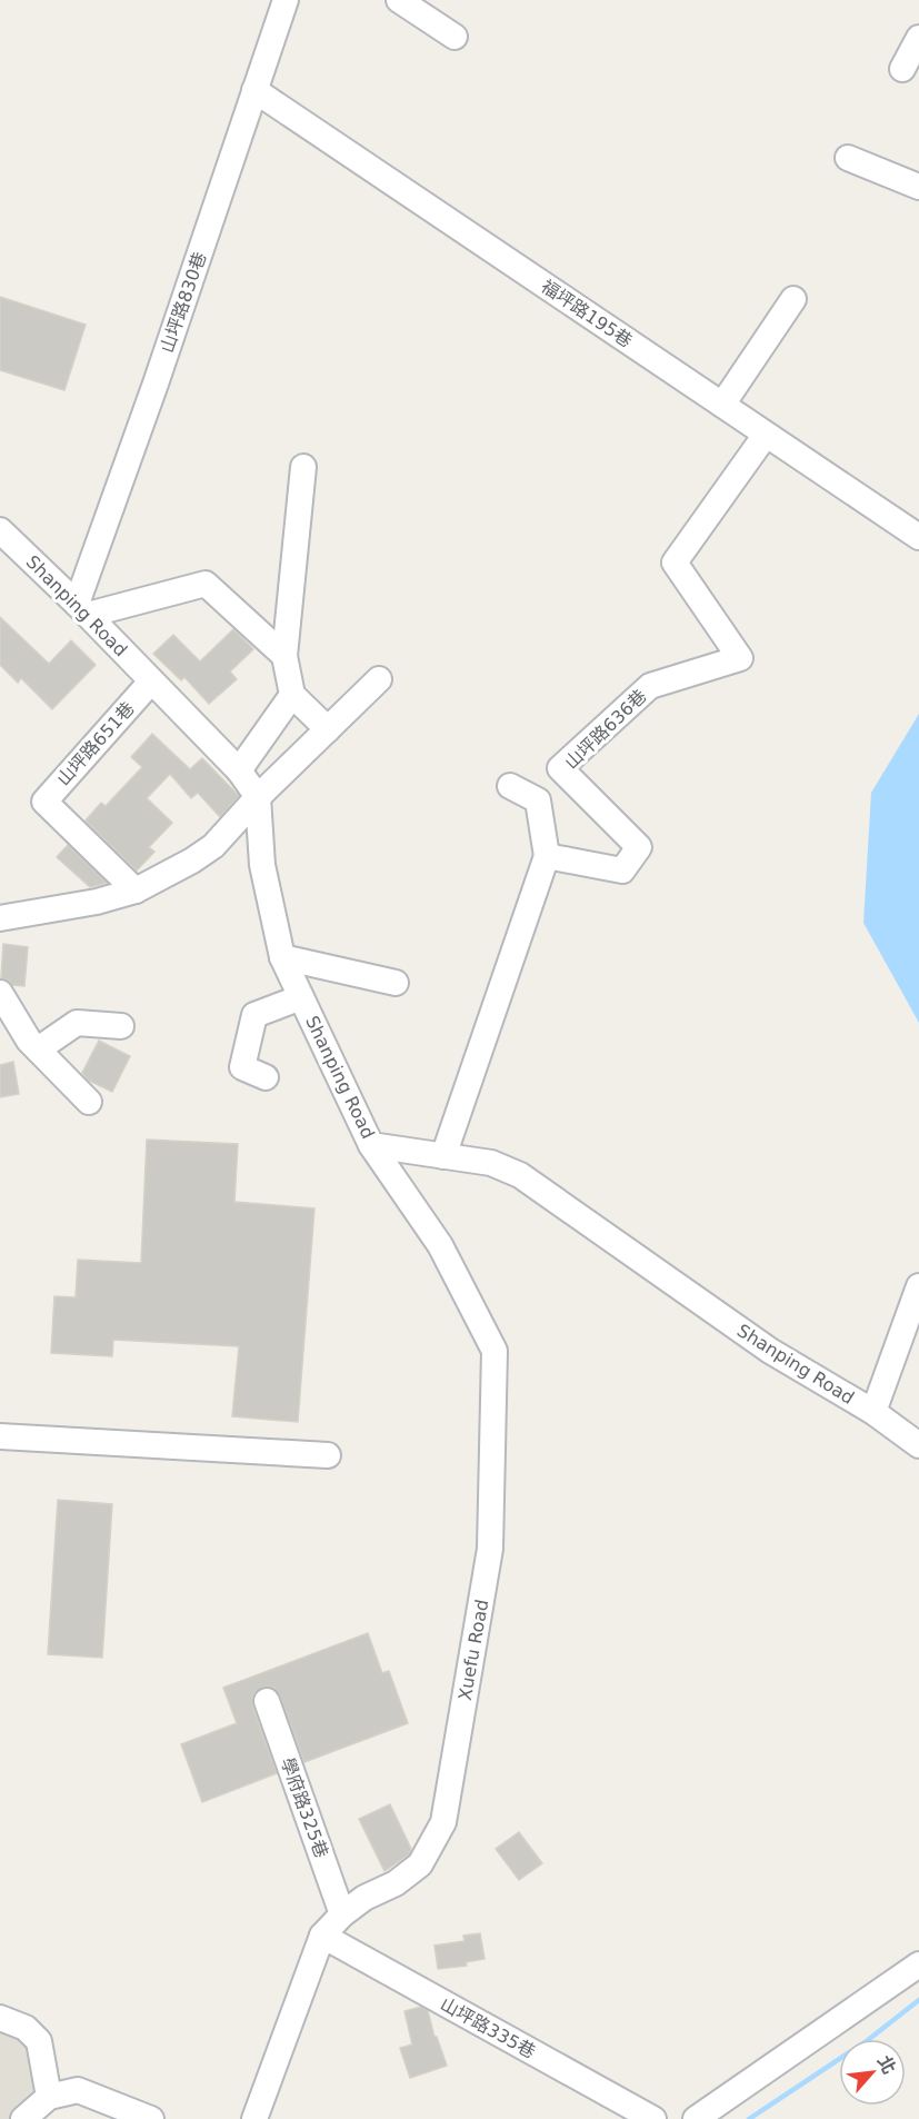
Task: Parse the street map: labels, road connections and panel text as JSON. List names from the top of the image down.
{
  "streets": {
    "street": [
      "山坪路830巷",
      "福坪路195巷",
      "Shanping Road",
      "山坪路636巷",
      "山坪路651巷",
      "Xuefu Road",
      "學府路325巷",
      "山坪路335巷"
    ]
  },
  "crossings": [
    ["山坪路830巷", "福坪路195巷"],
    ["山坪路830巷", "Shanping Road"],
    ["福坪路195巷", "山坪路636巷"],
    ["Shanping Road", "山坪路651巷"],
    ["Shanping Road", "Xuefu Road"],
    ["Xuefu Road", "學府路325巷"],
    ["Xuefu Road", "山坪路335巷"]
  ],
  "north": "top right"
}
